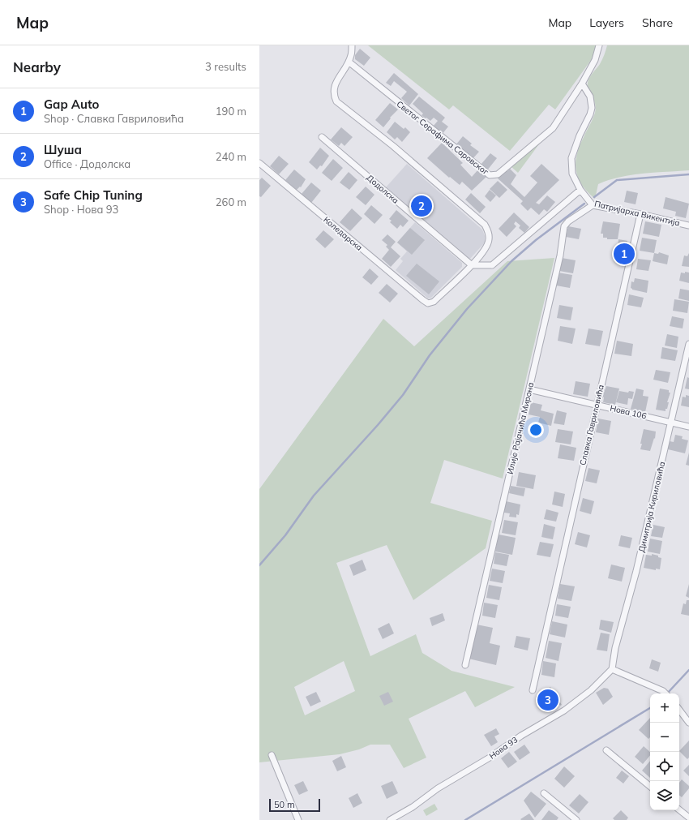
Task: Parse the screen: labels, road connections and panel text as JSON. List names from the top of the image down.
{
  "streets": {
    "street": [
      "Светог Серафима Саровског",
      "Додолска",
      "Патријарха Викентија",
      "Коледарска",
      "Нова 106",
      "Славка Гавриловића",
      "Илије Рајачића Мирона",
      "Димитрија Кириловића",
      "Нова 93"
    ]
  },
  "crossings": [
    ["Светог Серафима Саровског", "Патријарха Викентија"],
    ["Додолска", "Коледарска"],
    ["Патријарха Викентија", "Славка Гавриловића"],
    ["Патријарха Викентија", "Илије Рајачића Мирона"],
    ["Нова 106", "Славка Гавриловића"],
    ["Нова 106", "Илије Рајачића Мирона"],
    ["Нова 106", "Димитрија Кириловића"],
    ["Димитрија Кириловића", "Нова 93"]
  ],
  "scale_bar": "50 m",
  "page": {
    "header": "Map",
    "nav": ["Map", "Layers", "Share"],
    "heading": ["Nearby", "3 results"],
    "list": [
      {
        "mark": "1",
        "name": "Gap Auto",
        "note": "Shop · Славка Гавриловића",
        "value": "190 m"
      },
      {
        "mark": "2",
        "name": "Шуша",
        "note": "Office · Додолска",
        "value": "240 m"
      },
      {
        "mark": "3",
        "name": "Safe Chip Tuning",
        "note": "Shop · Нова 93",
        "value": "260 m"
      }
    ],
    "pins": ["2", "1", "3"],
    "map_buttons": ["+", "−"],
    "scale": "50 m"
  }
}
